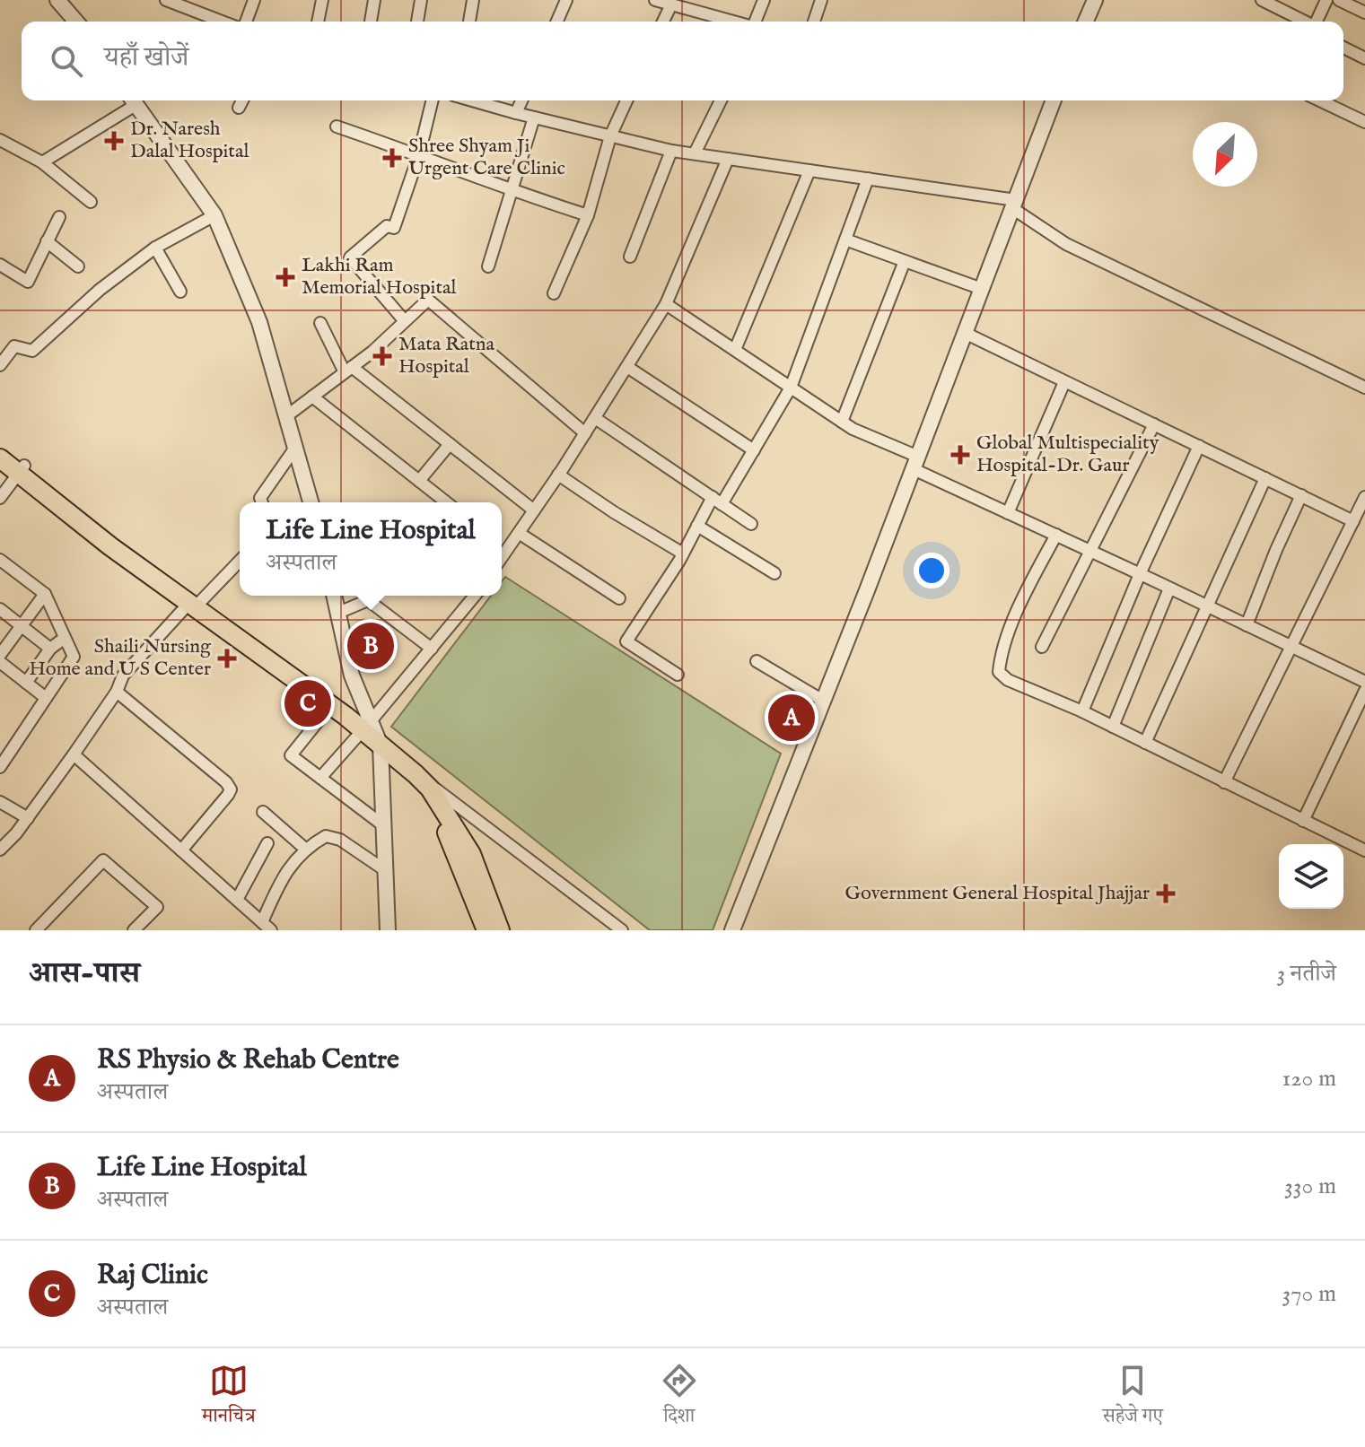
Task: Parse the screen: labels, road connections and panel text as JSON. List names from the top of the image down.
{
  "places": {
    "health": [
      "Dr. Naresh Dalal Hospital",
      "Shree Shyam Ji Urgent Care Clinic",
      "Lakhi Ram Memorial Hospital",
      "Mata Ratna Hospital",
      "Global Multispeciality Hospital-Dr. Gaur",
      "Shaili Nursing Home and U S Center",
      "Government General Hospital Jhajjar"
    ]
  },
  "north": "bottom left",
  "page": {
    "search": "यहाँ खोजें",
    "popup": ["Life Line Hospital", "अस्पताल"],
    "pins": ["B", "C", "A"],
    "heading": ["आस-पास", "3 नतीजे"],
    "list": [
      {
        "mark": "A",
        "name": "RS Physio & Rehab Centre",
        "note": "अस्पताल",
        "value": "120 m"
      },
      {
        "mark": "B",
        "name": "Life Line Hospital",
        "note": "अस्पताल",
        "value": "330 m"
      },
      {
        "mark": "C",
        "name": "Raj Clinic",
        "note": "अस्पताल",
        "value": "370 m"
      }
    ],
    "nav": ["मानचित्र", "दिशा", "सहेजे गए"]
  }
}
